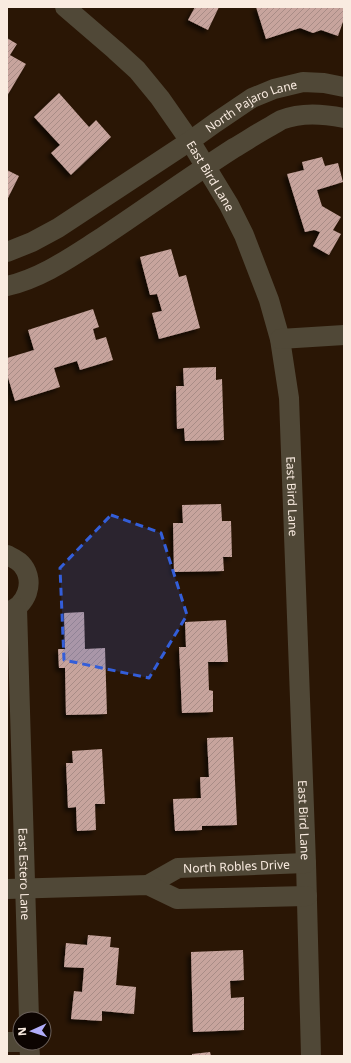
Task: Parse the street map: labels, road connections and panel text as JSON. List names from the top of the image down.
{
  "streets": {
    "street": [
      "North Pajaro Lane",
      "East Bird Lane",
      "North Robles Drive",
      "East Estero Lane"
    ]
  },
  "crossings": [
    ["North Pajaro Lane", "East Bird Lane"],
    ["East Bird Lane", "North Robles Drive"]
  ],
  "north": "left"
}
